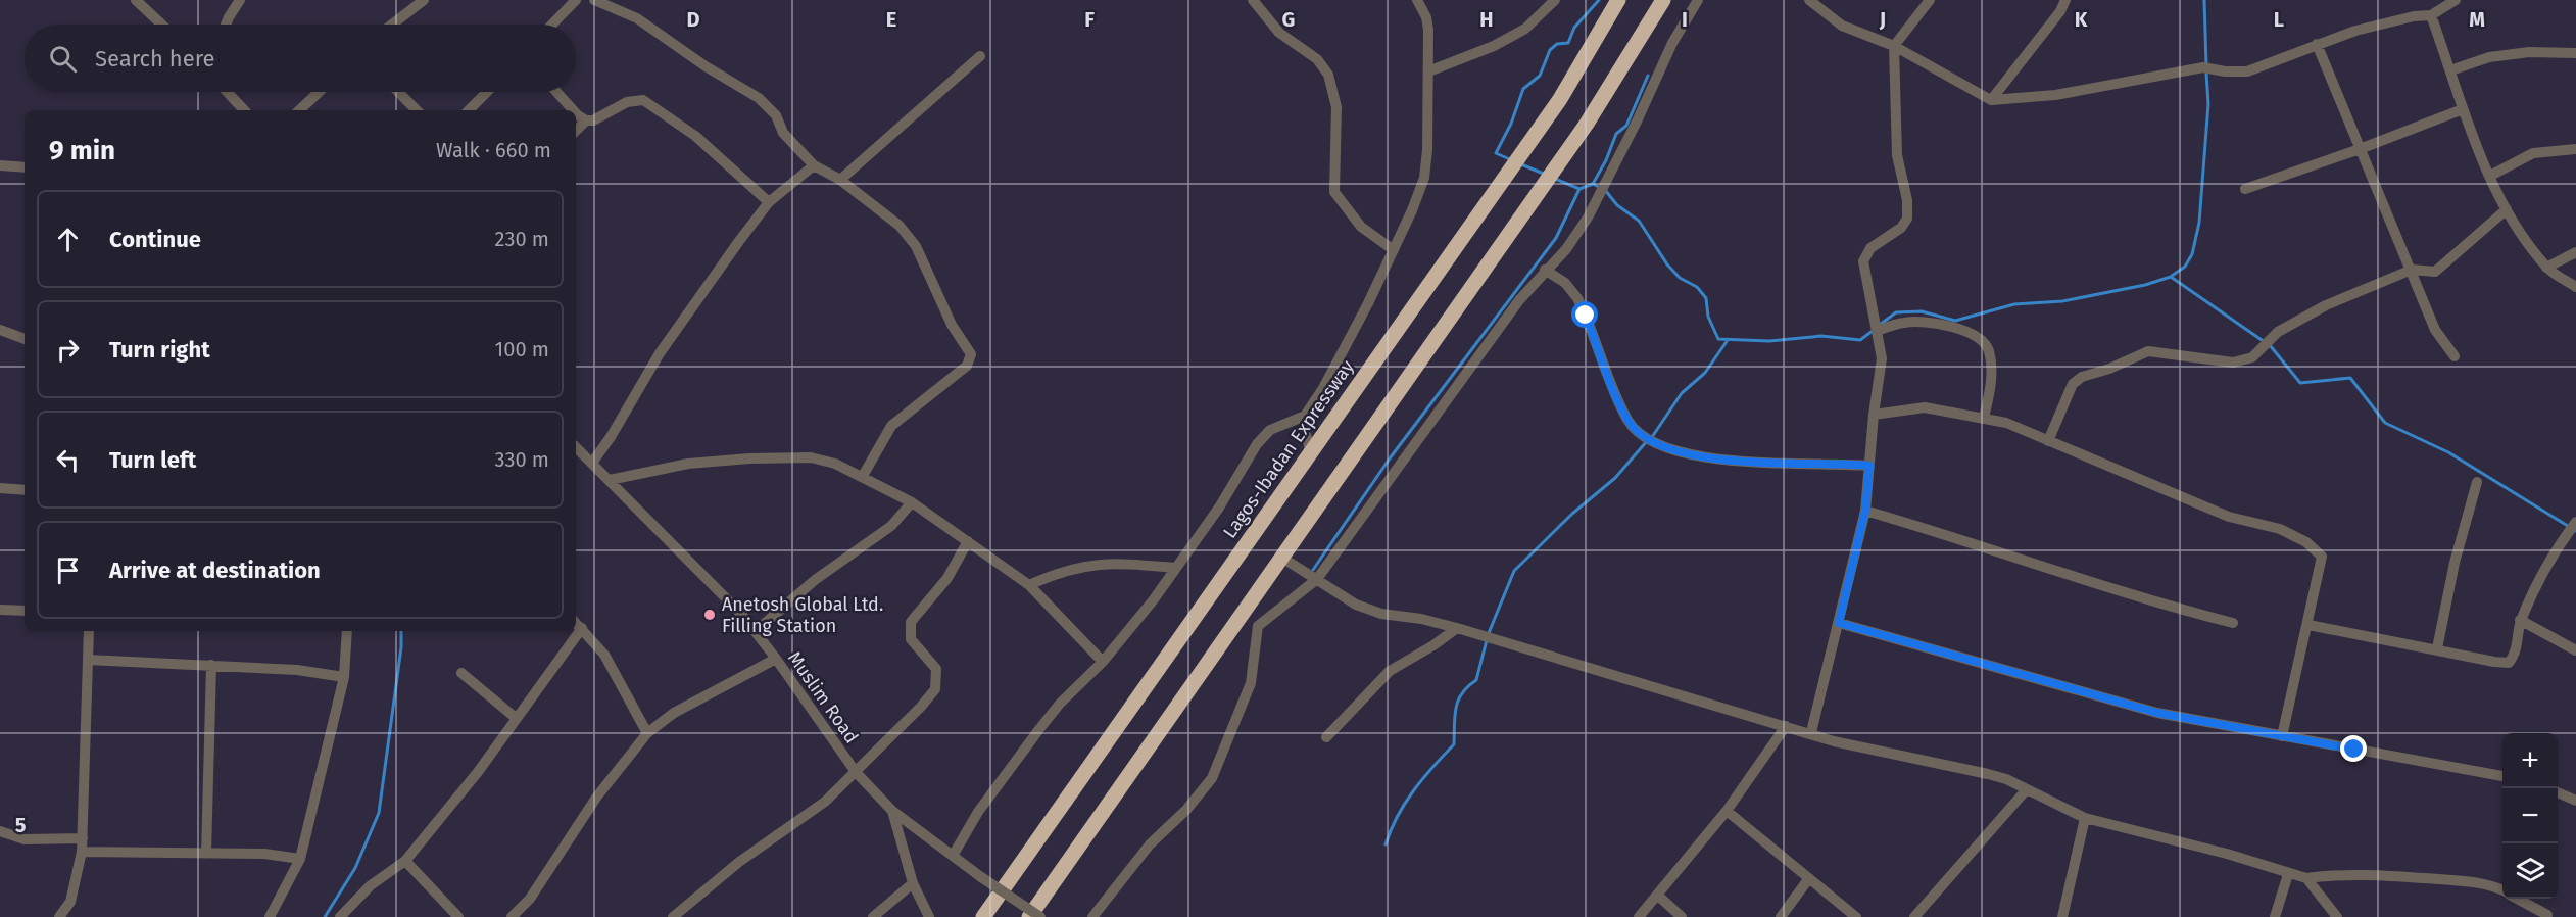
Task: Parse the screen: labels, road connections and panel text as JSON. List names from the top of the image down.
{
  "streets": {
    "highway": ["Lagos-Ibadan Expressway"],
    "street": ["Muslim Road"]
  },
  "places": ["Anetosh Global Ltd. Filling Station"],
  "page": {
    "search": "Search here",
    "heading": ["9 min", "Walk · 660 m"],
    "list": [
      ["Continue", "230 m"],
      ["Turn right", "100 m"],
      ["Turn left", "330 m"],
      "Arrive at destination"
    ],
    "map_buttons": ["+", "−"]
  },
  "grid": {
    "columns": [
      "D",
      "E",
      "F",
      "G",
      "H",
      "I",
      "J",
      "K",
      "L",
      "M"
    ],
    "rows": ["5"]
  }
}
